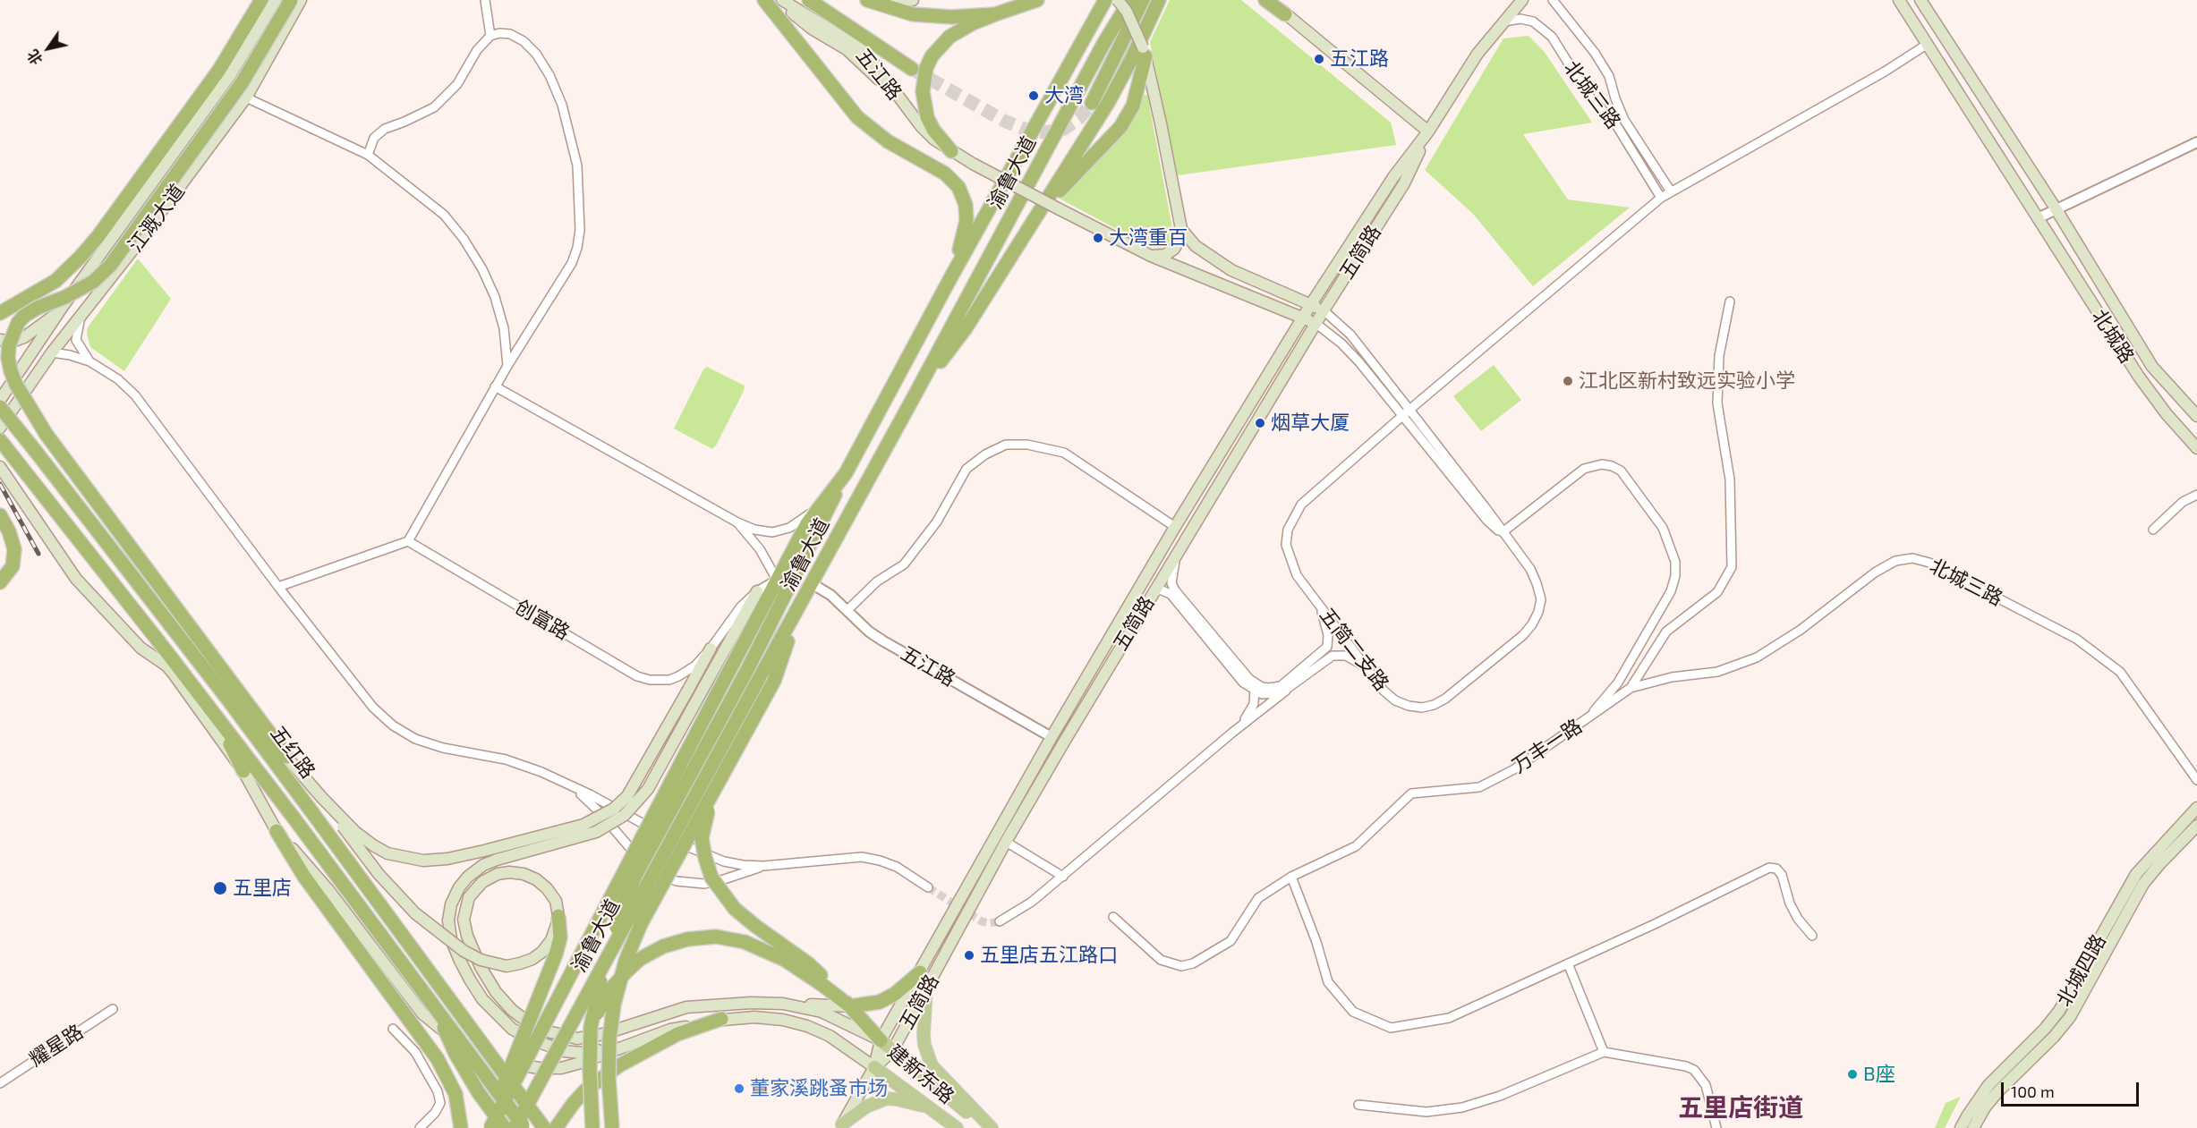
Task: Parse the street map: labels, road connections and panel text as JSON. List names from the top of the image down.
{
  "streets": {
    "highway": ["渝鲁大道", "五红路"],
    "main road": [
      "五江路",
      "江溉大道",
      "五简路",
      "北城路",
      "北城四路",
      "建新东路"
    ],
    "street": [
      "北城三路",
      "创富路",
      "五简二支路",
      "万丰一路",
      "耀星路"
    ]
  },
  "crossings": [
    ["五江路", "渝鲁大道"],
    ["五江路", "五简路"],
    ["五江路", "五简二支路"],
    ["北城三路", "五简路"],
    ["北城三路", "万丰一路"],
    ["渝鲁大道", "创富路"],
    ["五简路", "五简二支路"],
    ["五简路", "建新东路"]
  ],
  "districts": ["五里店街道"],
  "places": [
    "五江路",
    "大湾",
    "大湾重百",
    "江北区新村致远实验小学",
    "烟草大厦",
    "五里店",
    "五里店五江路口",
    "B座",
    "董家溪跳蚤市场"
  ],
  "scale_bar": "100 m",
  "north": "bottom left"
}
